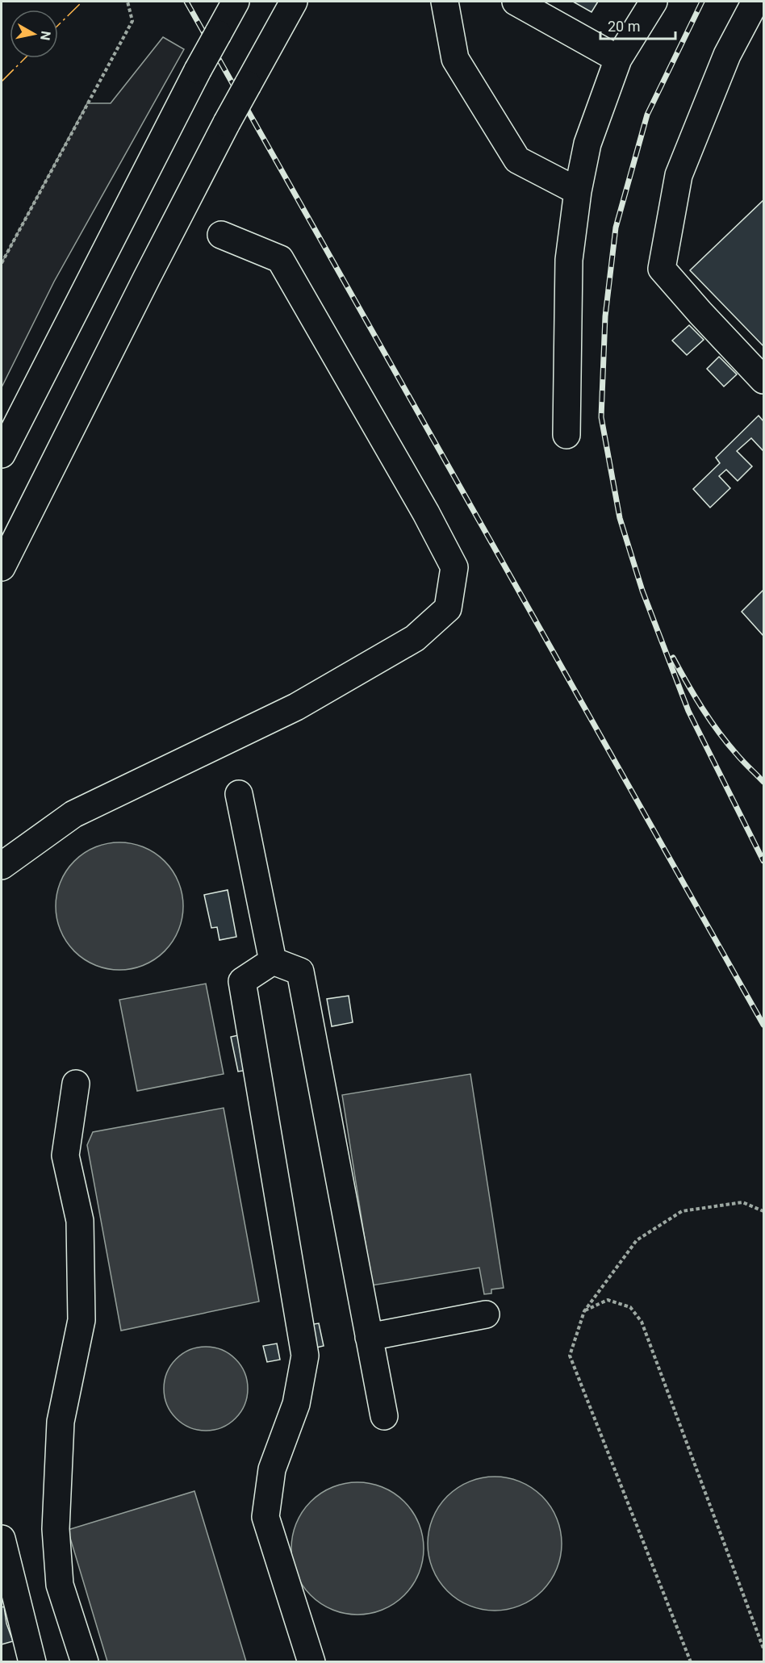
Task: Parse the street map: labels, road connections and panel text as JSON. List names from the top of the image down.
{
  "scale_bar": "20 m",
  "north": "right"
}
